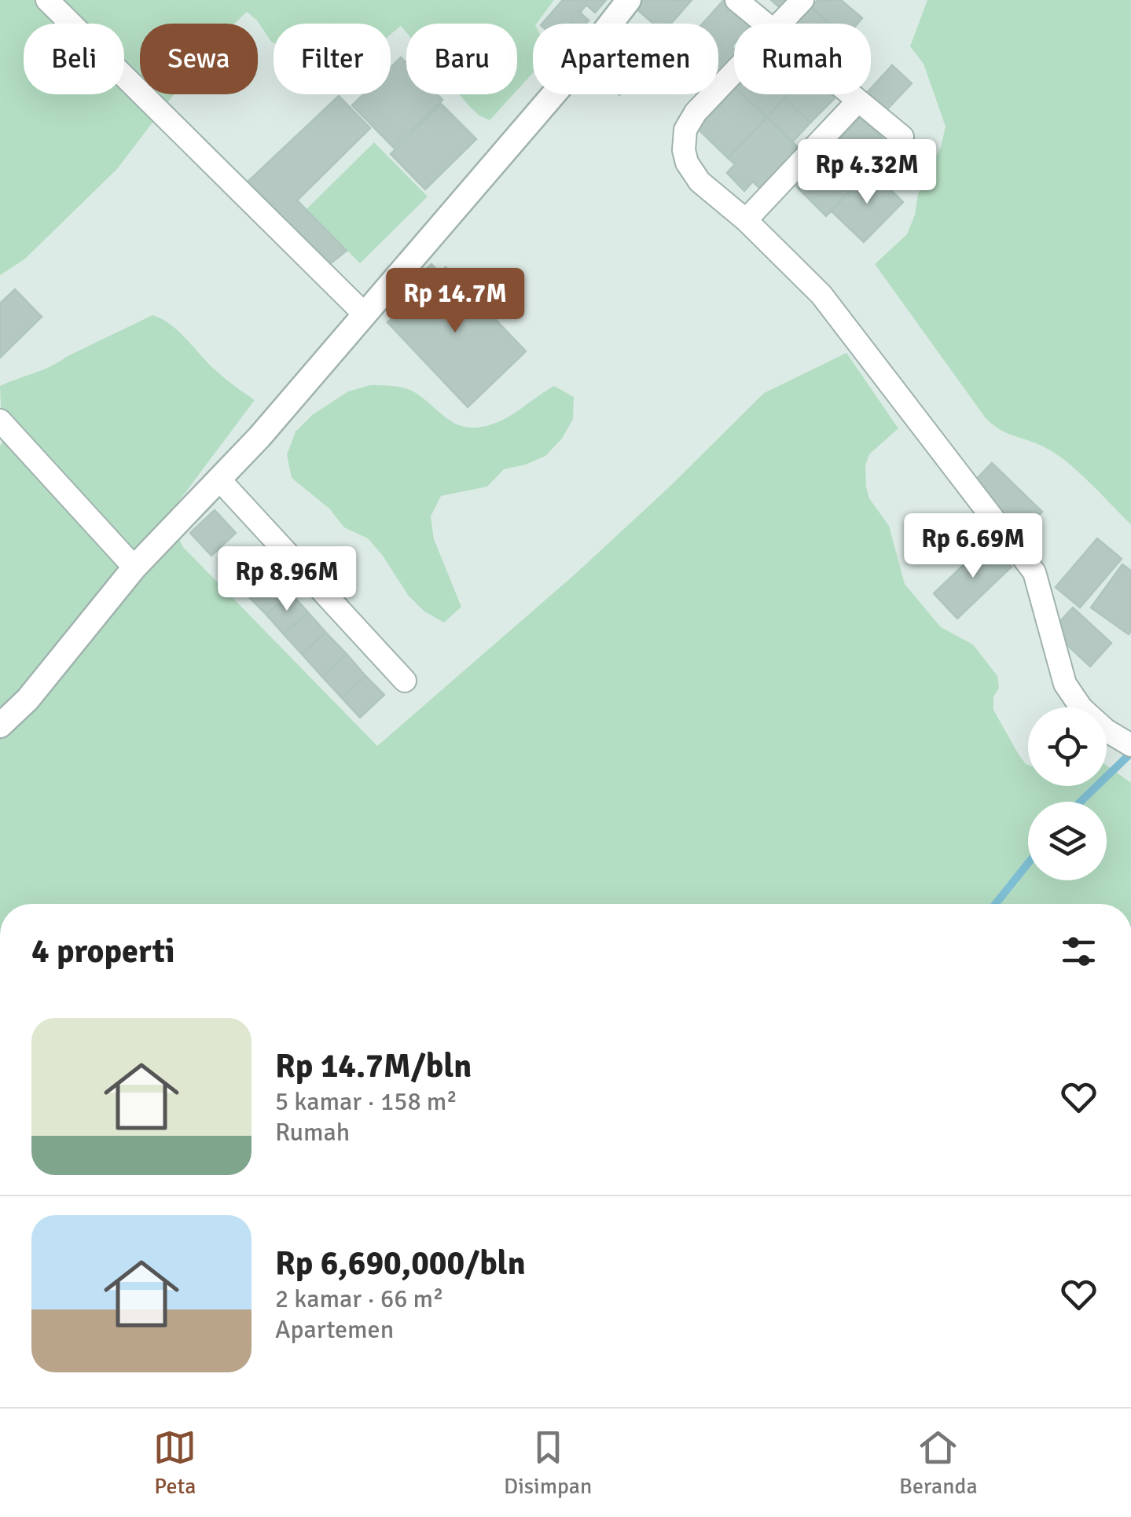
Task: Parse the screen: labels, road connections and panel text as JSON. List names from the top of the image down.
{
  "page": {
    "chip": [
      "Beli",
      "Sewa",
      "Filter",
      "Baru",
      "Apartemen",
      "Rumah"
    ],
    "price": [
      "Rp 4.32M",
      "Rp 14.7M",
      "Rp 6.69M",
      "Rp 8.96M"
    ],
    "heading": "4 properti",
    "list": [
      {
        "name": "Rp 14.7M/bln",
        "note": "5 kamar · 158 m² · Rumah"
      },
      {
        "name": "Rp 6,690,000/bln",
        "note": "2 kamar · 66 m² · Apartemen"
      }
    ],
    "tabs": ["Peta", "Disimpan", "Beranda"]
  }
}
